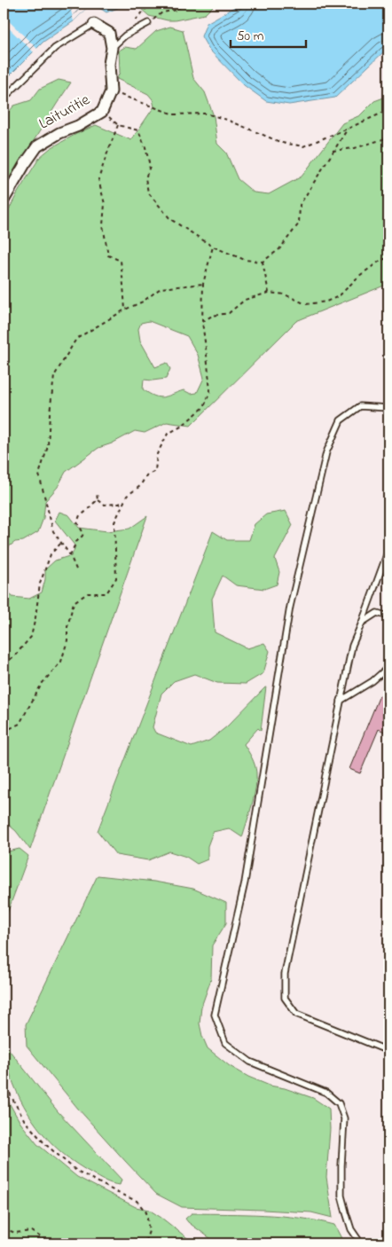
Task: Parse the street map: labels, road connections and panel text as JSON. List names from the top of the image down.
{
  "streets": {
    "street": ["Laituritie"]
  },
  "scale_bar": "50 m"
}
